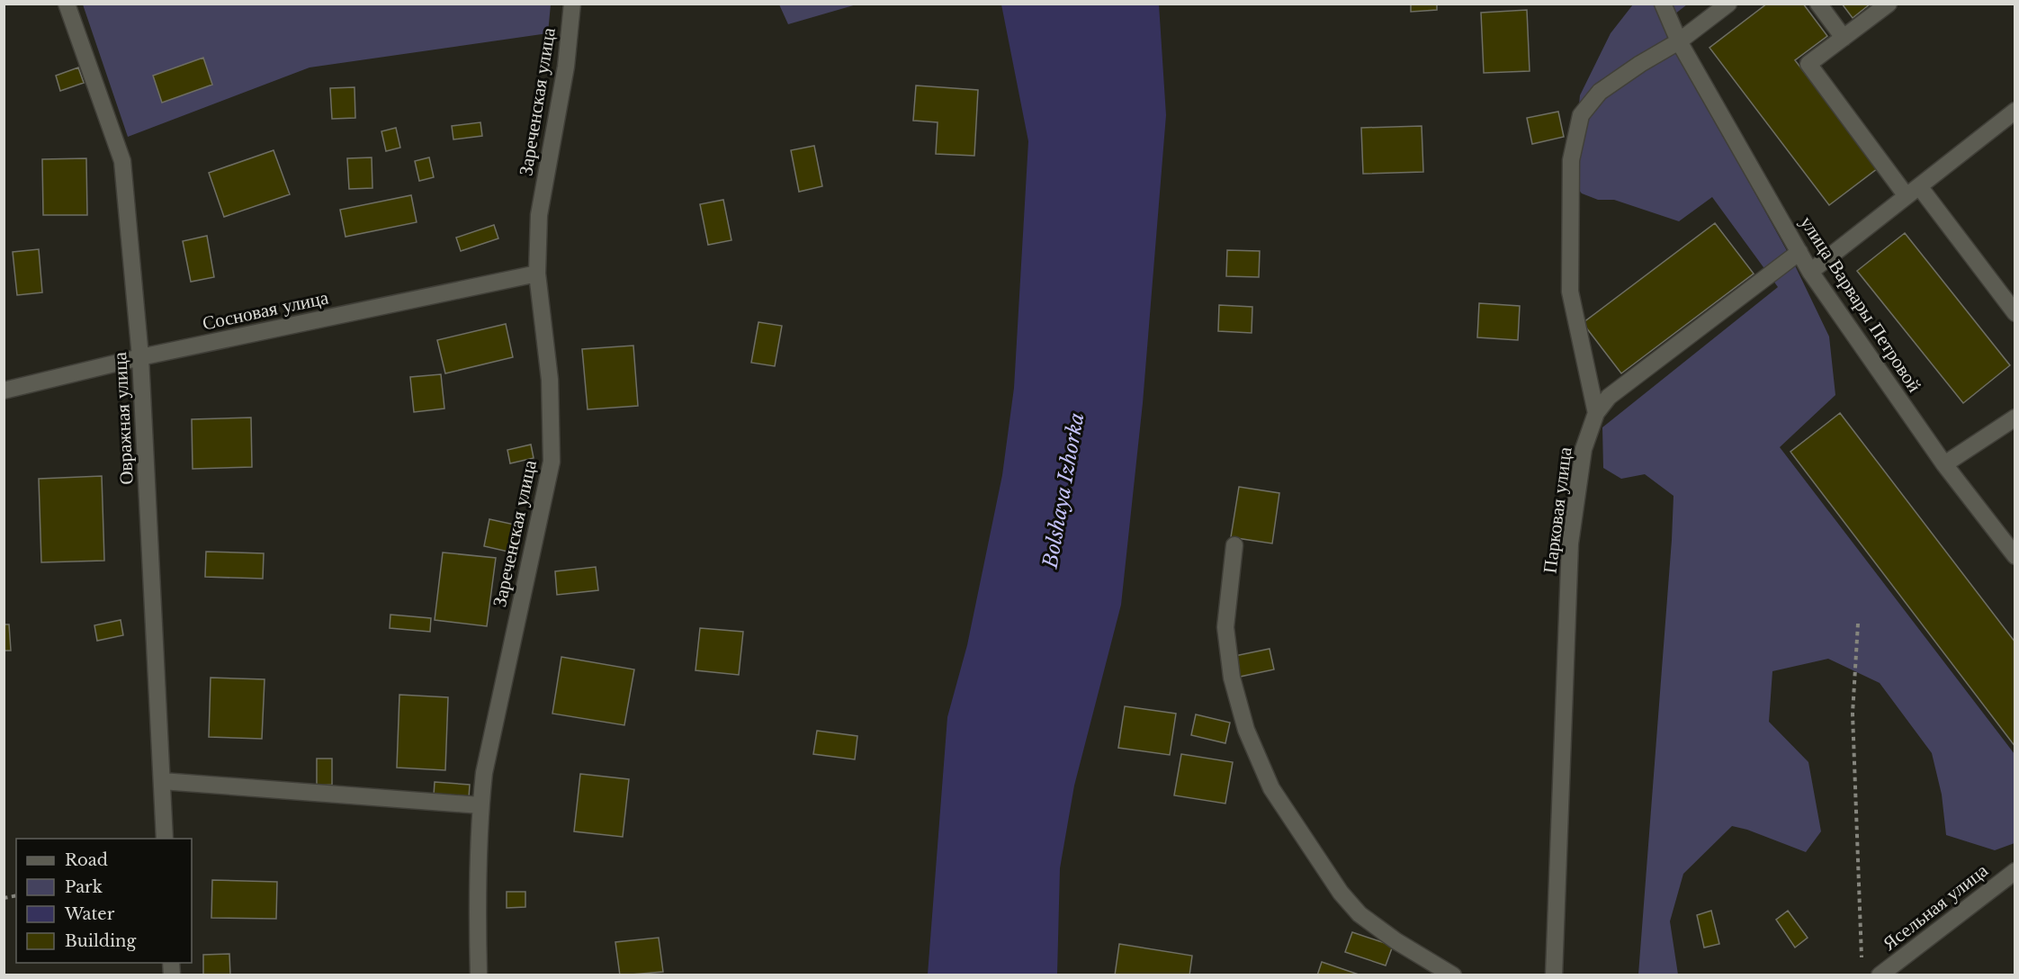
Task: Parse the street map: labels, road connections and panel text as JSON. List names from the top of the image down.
{
  "streets": {
    "street": [
      "Зареченская улица",
      "улица Варвары Петровой",
      "Сосновая улица",
      "Овражная улица",
      "Парковая улица",
      "Ясельная улица"
    ]
  },
  "crossings": [
    ["Зареченская улица", "Сосновая улица"],
    ["Сосновая улица", "Овражная улица"]
  ],
  "water": ["Bolshaya Izhorka"],
  "legend": [
    "Road",
    "Park",
    "Water",
    "Building"
  ]
}
